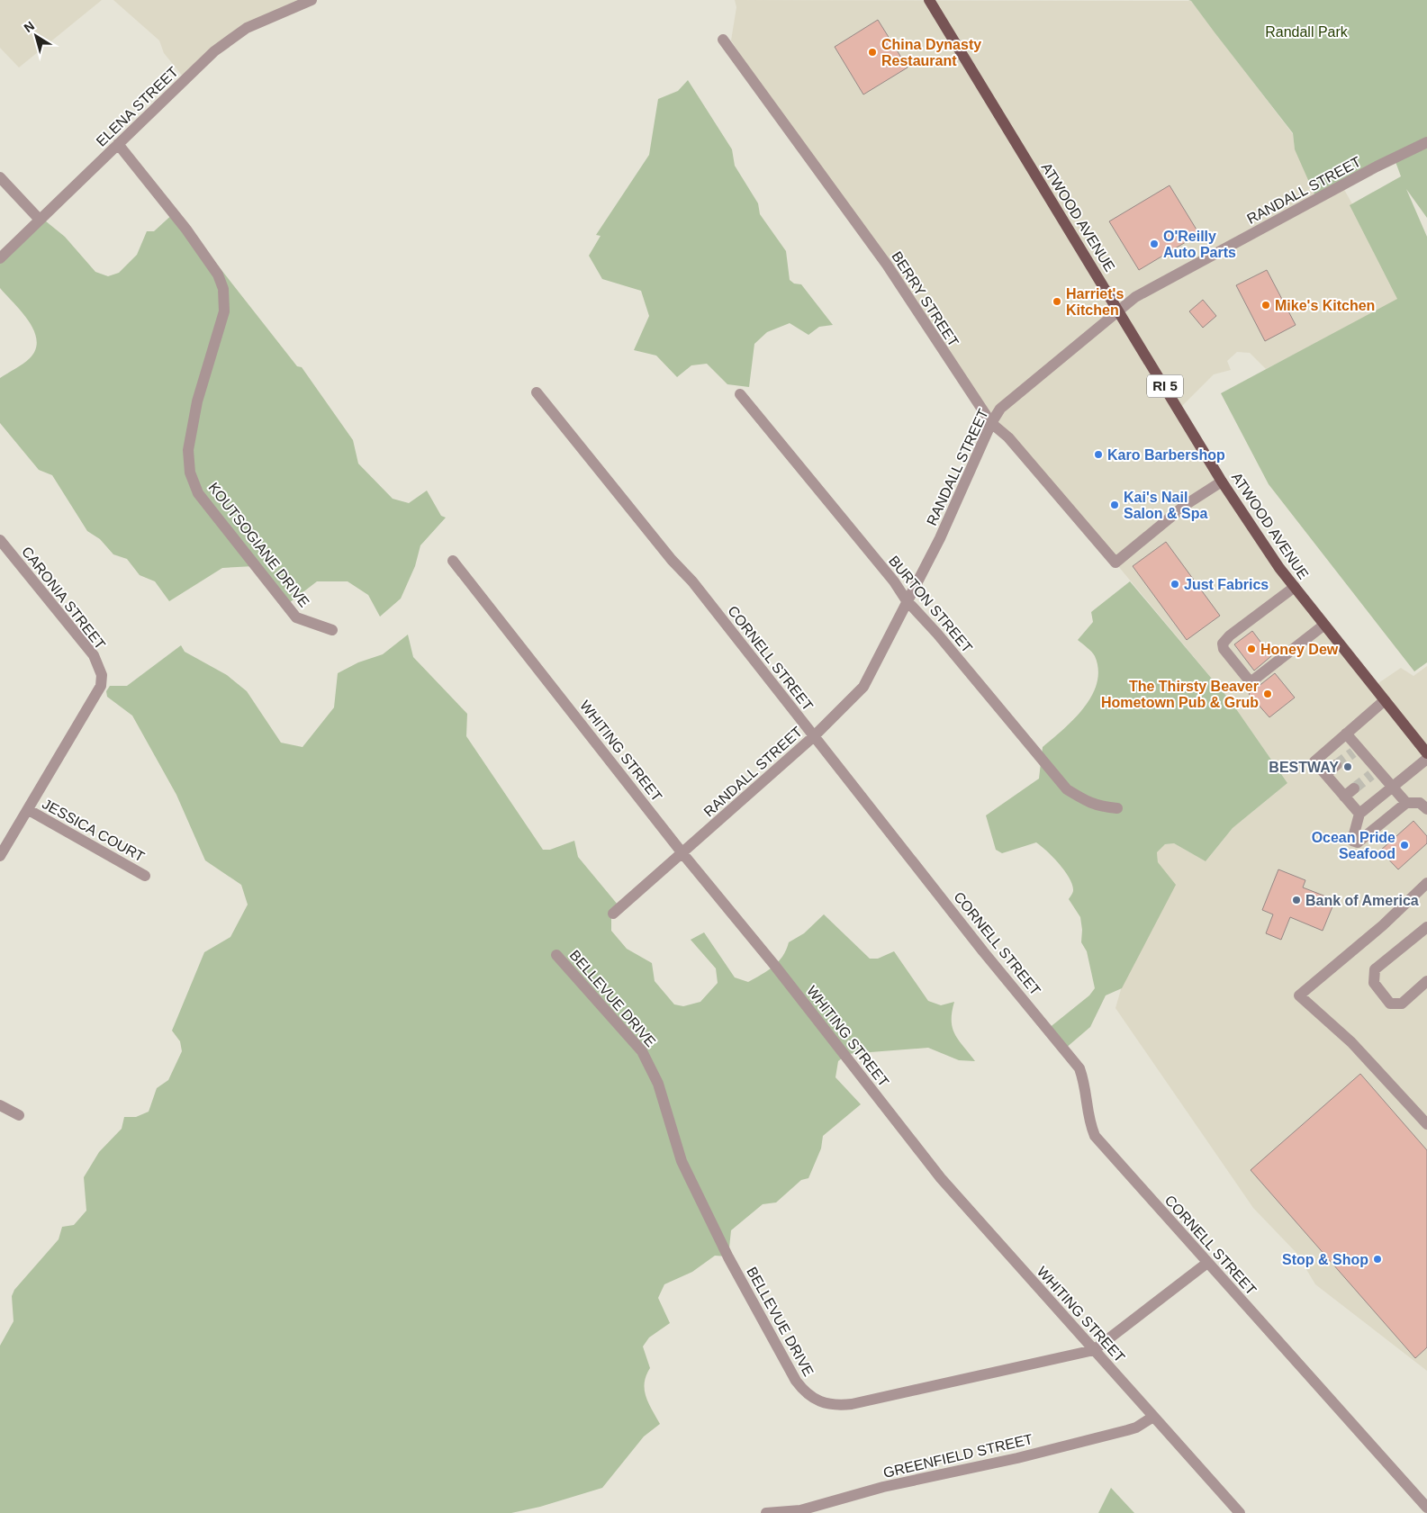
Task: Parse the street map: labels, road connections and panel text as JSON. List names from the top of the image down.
{
  "streets": {
    "main road": ["ATWOOD AVENUE", "RI 5"],
    "street": [
      "ELENA STREET",
      "RANDALL STREET",
      "BERRY STREET",
      "KOUTSOGIANE DRIVE",
      "CARONIA STREET",
      "BURTON STREET",
      "CORNELL STREET",
      "WHITING STREET",
      "JESSICA COURT",
      "BELLEVUE DRIVE",
      "GREENFIELD STREET"
    ]
  },
  "crossings": [
    ["ELENA STREET", "KOUTSOGIANE DRIVE"],
    ["RANDALL STREET", "ATWOOD AVENUE"],
    ["RANDALL STREET", "BERRY STREET"],
    ["RANDALL STREET", "BURTON STREET"],
    ["RANDALL STREET", "CORNELL STREET"],
    ["RANDALL STREET", "WHITING STREET"],
    ["ATWOOD AVENUE", "BERRY STREET"],
    ["CARONIA STREET", "JESSICA COURT"],
    ["CORNELL STREET", "BELLEVUE DRIVE"],
    ["WHITING STREET", "BELLEVUE DRIVE"],
    ["WHITING STREET", "GREENFIELD STREET"]
  ],
  "parks": ["Randall Park"],
  "places": [
    "China Dynasty Restaurant",
    "O'Reilly Auto Parts",
    "Harriet's Kitchen",
    "Mike's Kitchen",
    "Karo Barbershop",
    "Kai's Nail Salon & Spa",
    "Just Fabrics",
    "Honey Dew",
    "The Thirsty Beaver Hometown Pub & Grub",
    "BESTWAY",
    "Ocean Pride Seafood",
    "Bank of America",
    "Stop & Shop"
  ],
  "north": "top left"
}
